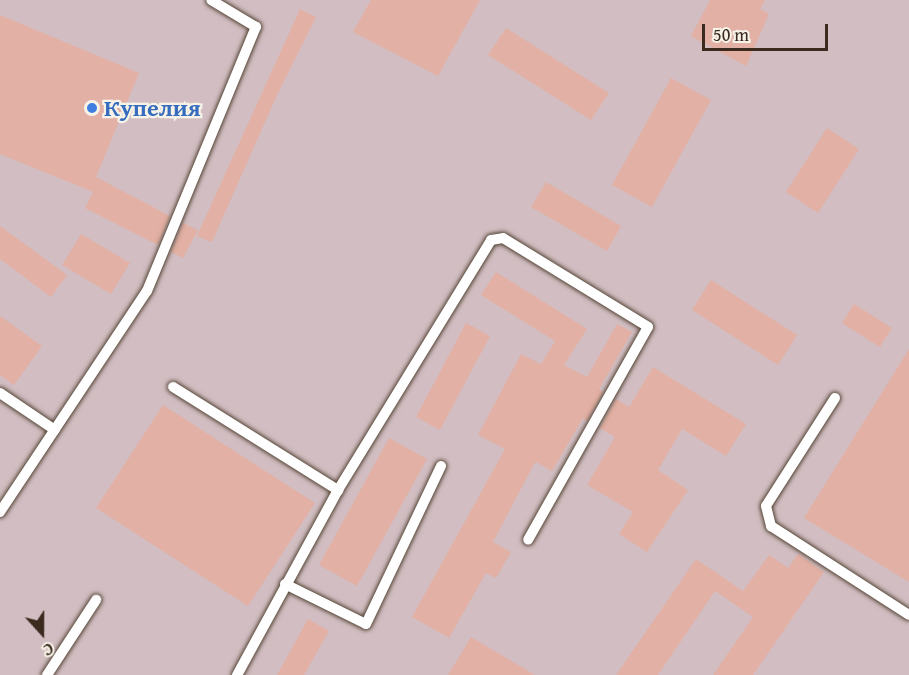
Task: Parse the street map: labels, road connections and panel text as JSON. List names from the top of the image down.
{
  "places": ["Купелия"],
  "scale_bar": "50 m",
  "north": "bottom"
}
